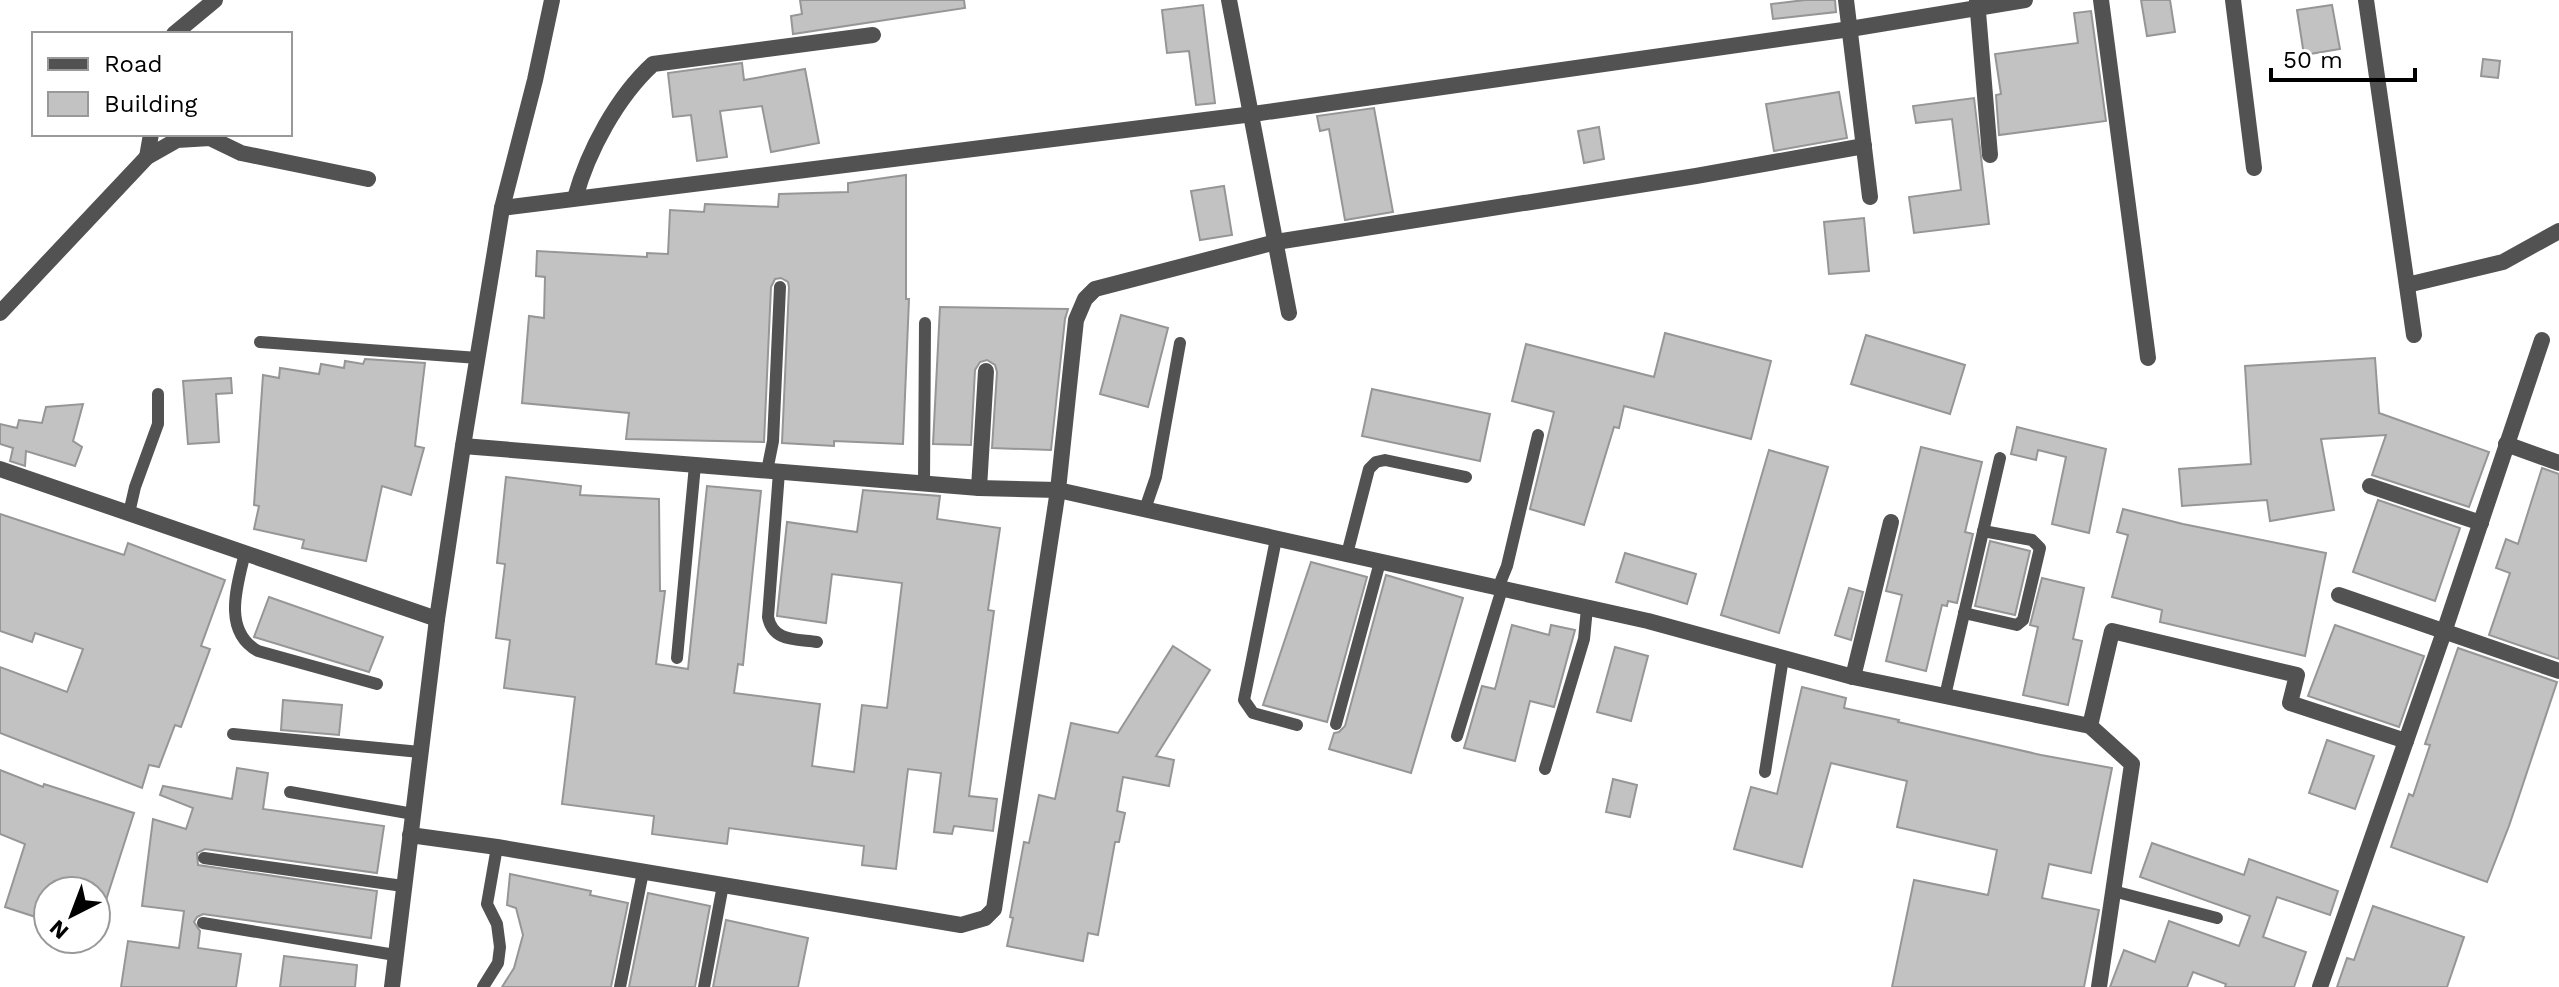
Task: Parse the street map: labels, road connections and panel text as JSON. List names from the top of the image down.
{
  "legend": ["Road", "Building"],
  "scale_bar": "50 m",
  "north": "bottom left"
}
